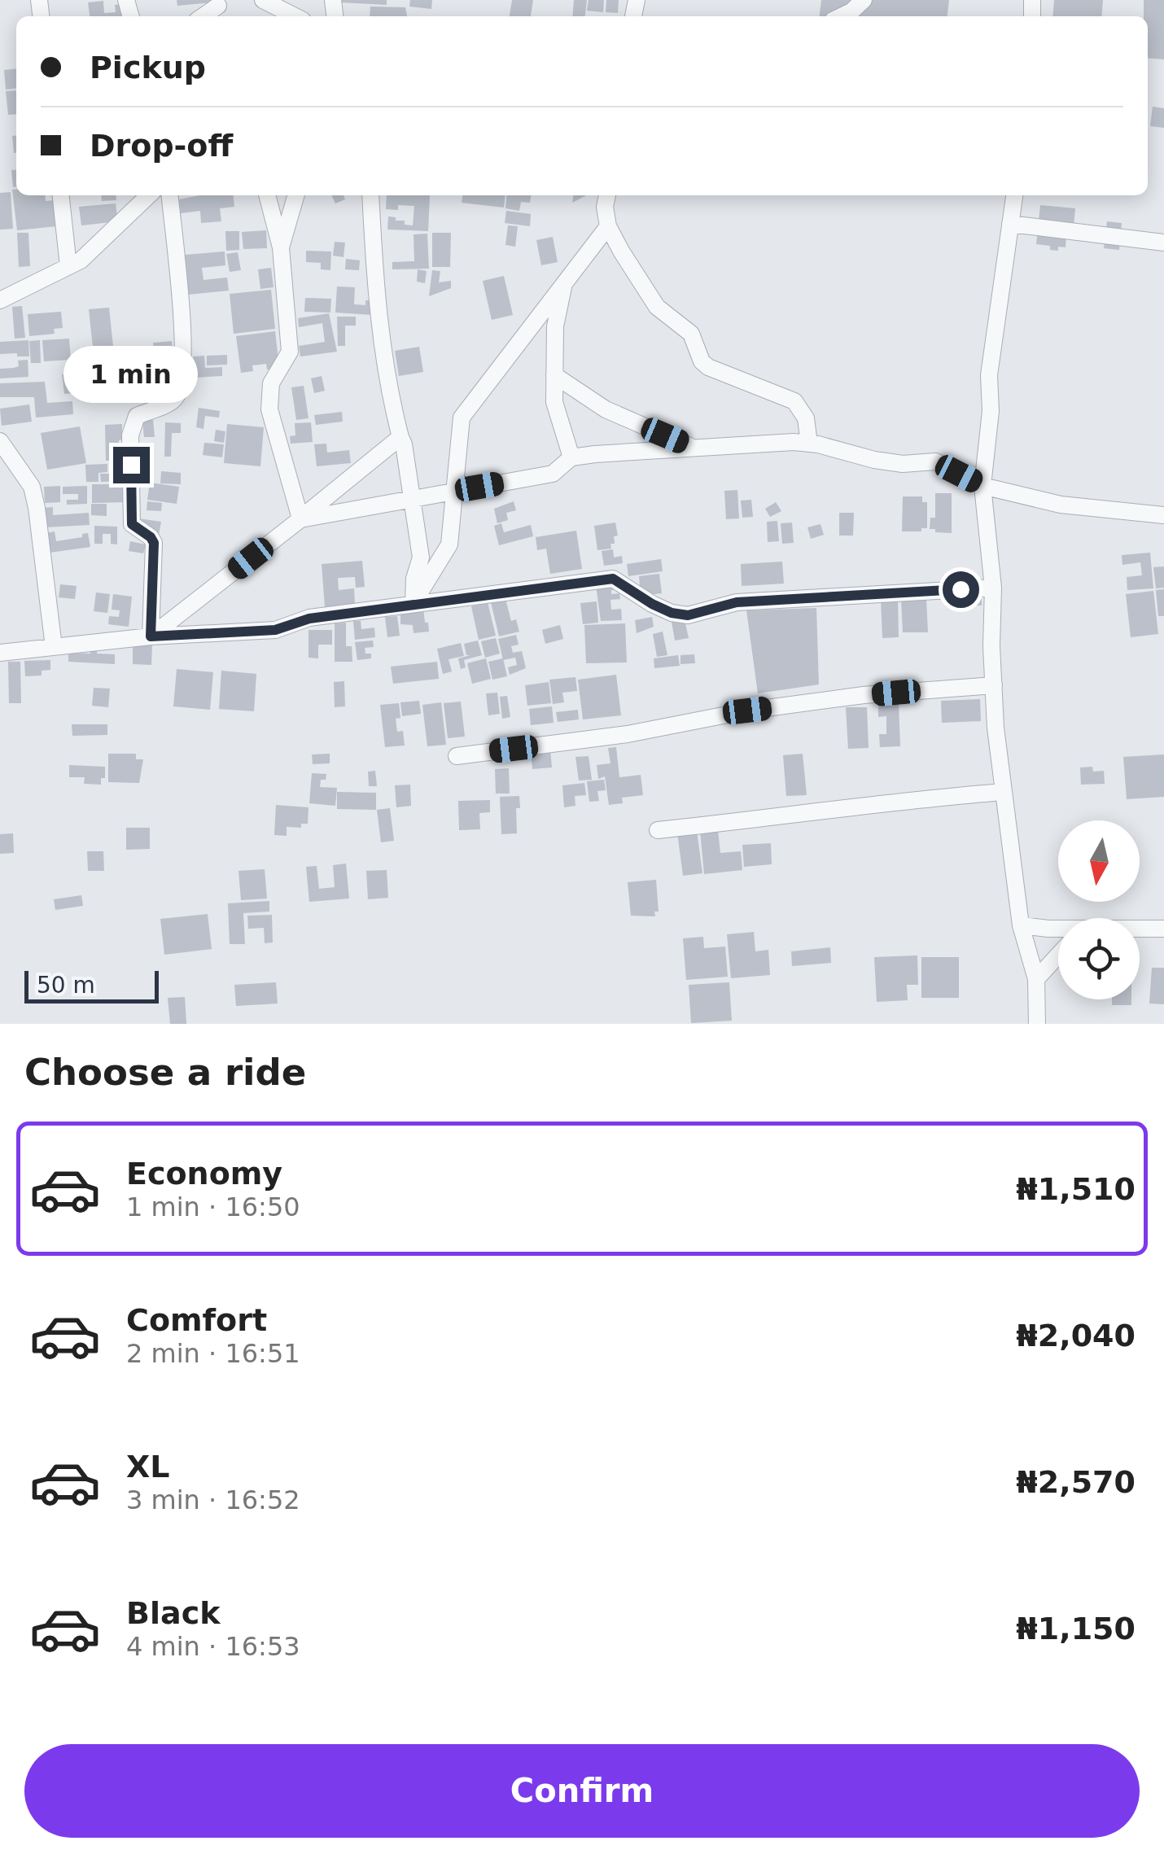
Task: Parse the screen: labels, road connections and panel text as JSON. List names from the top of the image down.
{
  "scale_bar": "50 m",
  "north": "bottom",
  "page": {
    "banner": ["Pickup", "Drop-off"],
    "bubble": "1 min",
    "scale": "50 m",
    "heading": "Choose a ride",
    "list": [
      {
        "name": "Economy",
        "note": "1 min · 16:50",
        "value": "₦1,510"
      },
      {
        "name": "Comfort",
        "note": "2 min · 16:51",
        "value": "₦2,040"
      },
      {
        "name": "XL",
        "note": "3 min · 16:52",
        "value": "₦2,570"
      },
      {
        "name": "Black",
        "note": "4 min · 16:53",
        "value": "₦1,150"
      }
    ],
    "buttons": "Confirm"
  }
}
